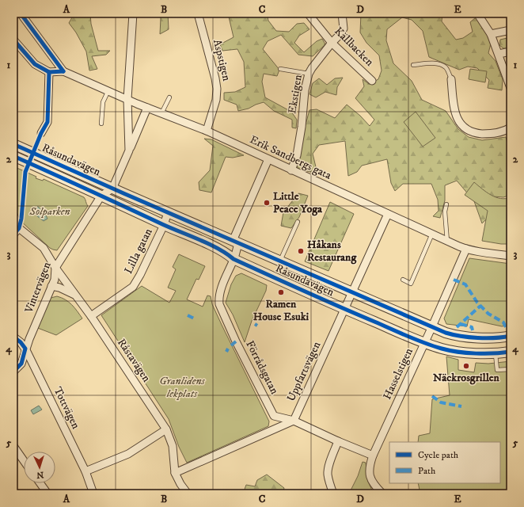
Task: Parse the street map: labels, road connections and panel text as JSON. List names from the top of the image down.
{
  "streets": {
    "street": [
      "Källbacken",
      "Aspstigen",
      "Ekstigen",
      "Erik Sandbergs gata",
      "Råsundavägen",
      "Lilla gatan",
      "Vintervägen",
      "Råstavägen",
      "Förrådsgatan",
      "Uppfartsvägen",
      "Hasselstigen",
      "Tottvägen"
    ]
  },
  "crossings": [
    ["Källbacken", "Ekstigen"],
    ["Aspstigen", "Erik Sandbergs gata"],
    ["Ekstigen", "Erik Sandbergs gata"],
    ["Erik Sandbergs gata", "Förrådsgatan"],
    ["Erik Sandbergs gata", "Uppfartsvägen"],
    ["Erik Sandbergs gata", "Hasselstigen"],
    ["Råsundavägen", "Lilla gatan"],
    ["Råsundavägen", "Vintervägen"],
    ["Råsundavägen", "Förrådsgatan"],
    ["Råsundavägen", "Uppfartsvägen"],
    ["Råsundavägen", "Hasselstigen"],
    ["Lilla gatan", "Råstavägen"],
    ["Vintervägen", "Råstavägen"],
    ["Vintervägen", "Tottvägen"],
    ["Förrådsgatan", "Uppfartsvägen"],
    ["Förrådsgatan", "Hasselstigen"]
  ],
  "parks": ["Solparken", "Granlidens lekplats"],
  "places": [
    "Little Peace Yoga",
    "Håkans Restaurang",
    "Ramen House Esuki",
    "Näckrosgrillen"
  ],
  "legend": ["Cycle path", "Path"],
  "north": "bottom",
  "grid": {
    "columns": [
      "A",
      "B",
      "C",
      "D",
      "E"
    ],
    "rows": [
      "1",
      "2",
      "3",
      "4",
      "5"
    ]
  }
}
